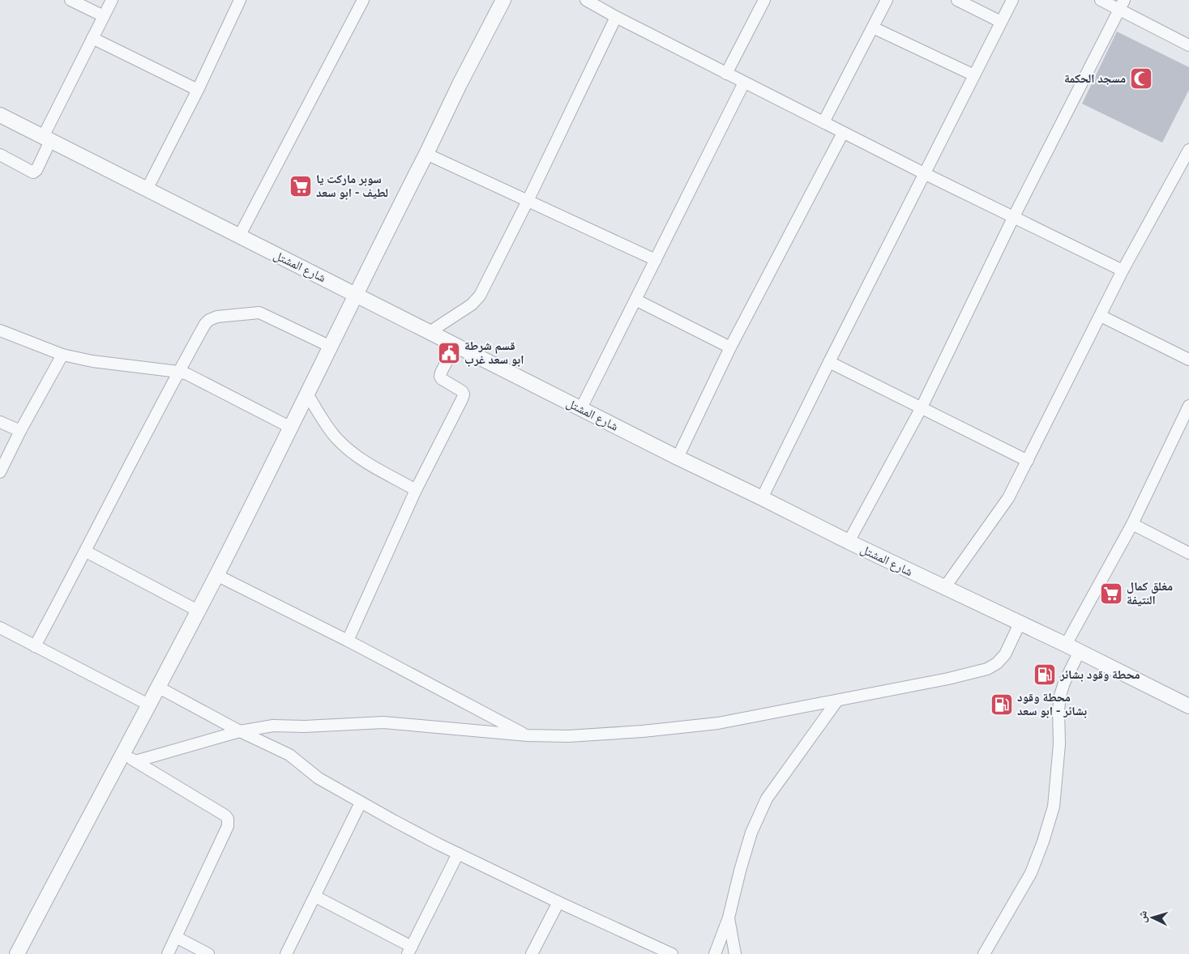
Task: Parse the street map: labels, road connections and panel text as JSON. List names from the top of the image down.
{
  "streets": {
    "street": ["شارع المشتل"]
  },
  "places": {
    "mosque": ["مسجد الحكمة"],
    "supermarket": ["سوبر ماركت يا لطيف - ابو سعد", "مغلق كمال النتيفة"],
    "public building": ["قسم شرطة ابو سعد غرب"],
    "fuel station": ["محطة وقود بشائر", "محطة وقود بشائر - ابو سعد"]
  },
  "north": "left"
}
